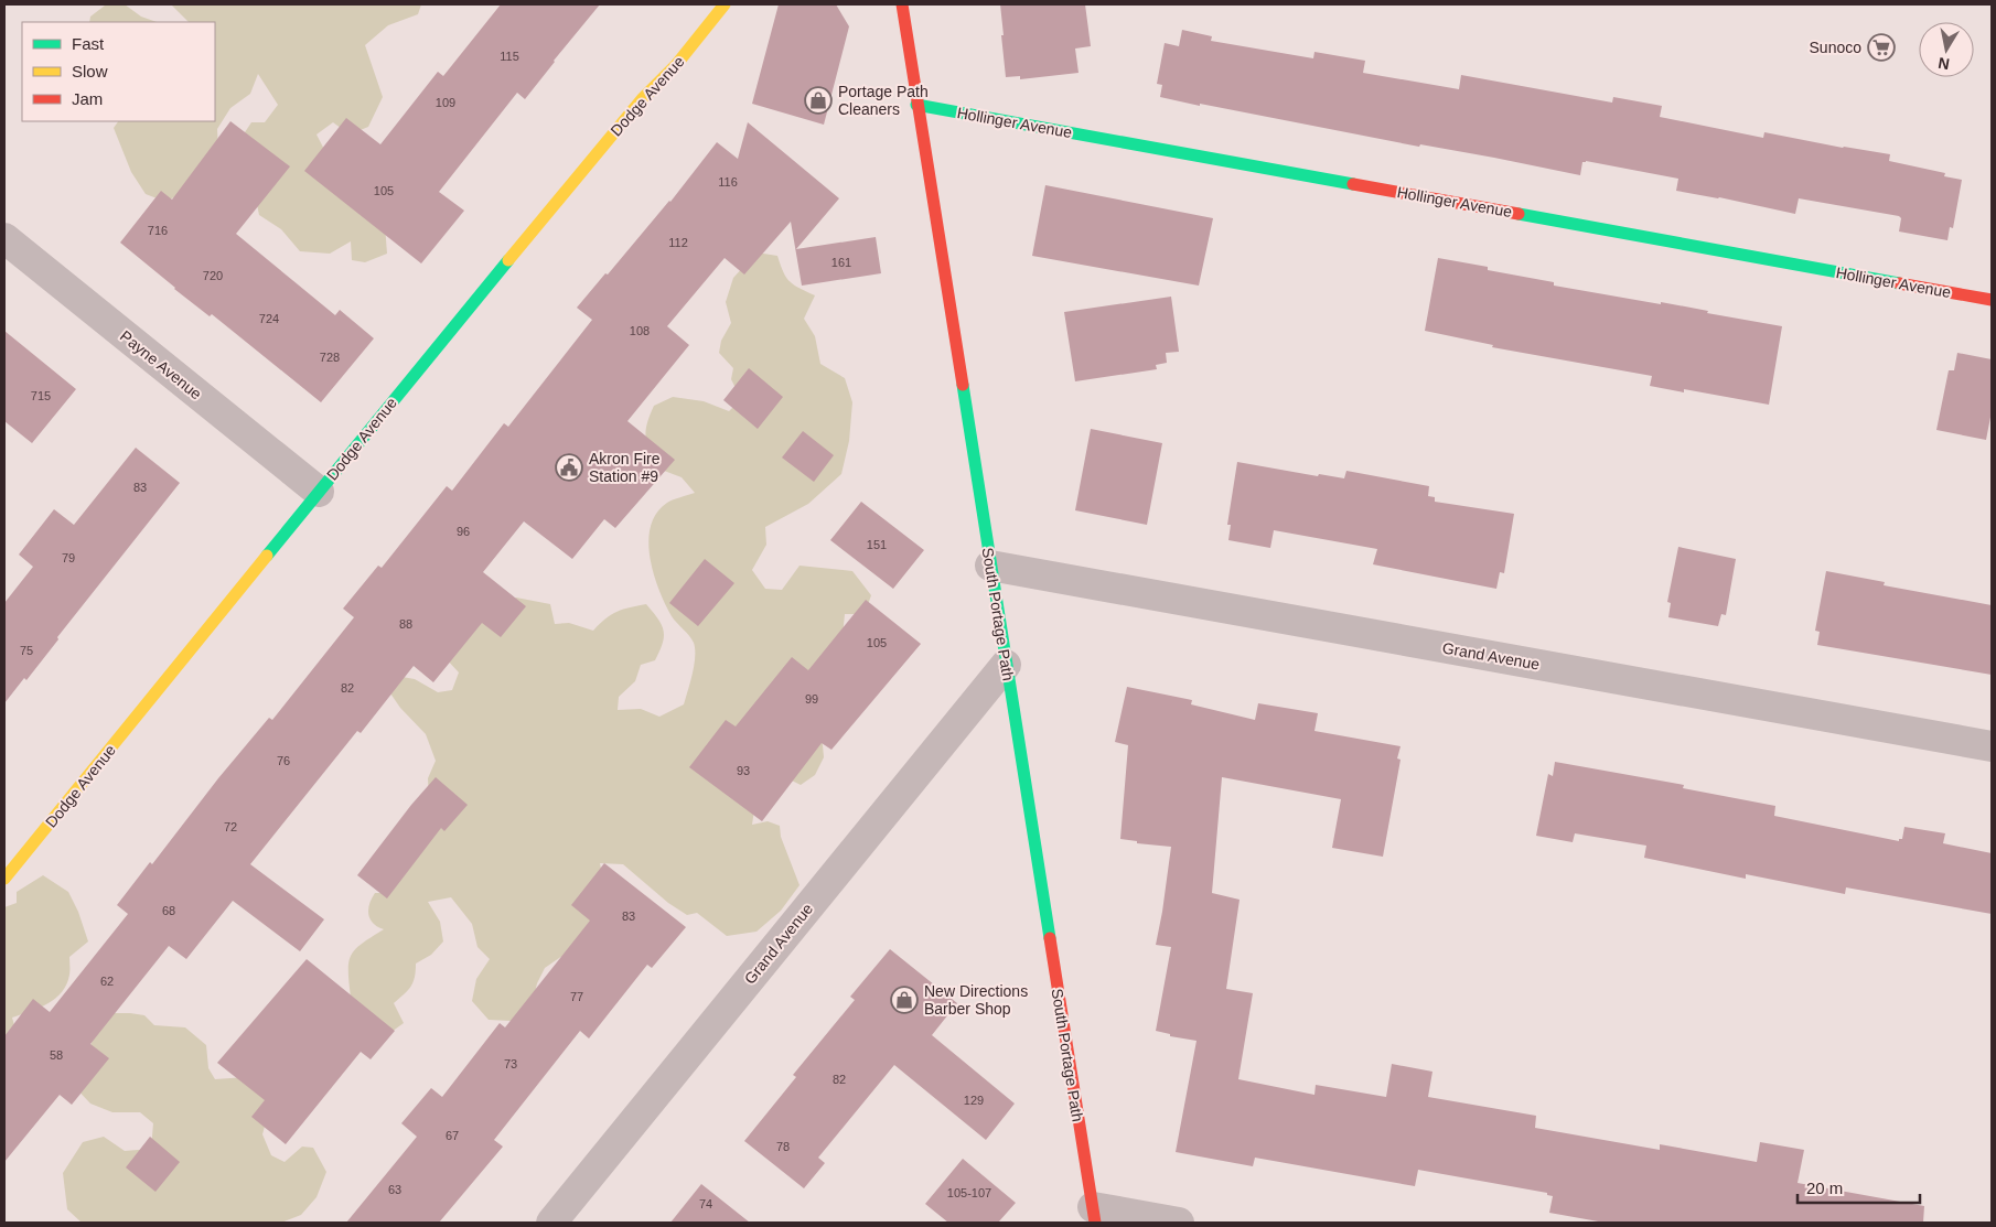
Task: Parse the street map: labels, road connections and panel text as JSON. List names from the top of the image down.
{
  "streets": {
    "street": [
      "Dodge Avenue",
      "Hollinger Avenue",
      "Payne Avenue",
      "South Portage Path",
      "Grand Avenue"
    ]
  },
  "crossings": [
    ["Dodge Avenue", "Payne Avenue"],
    ["Hollinger Avenue", "South Portage Path"],
    ["South Portage Path", "Grand Avenue"]
  ],
  "places": {
    "supermarket": ["Sunoco"],
    "shop": ["Portage Path Cleaners", "New Directions Barber Shop"],
    "public building": ["Akron Fire Station #9"]
  },
  "house_numbers": [
    "115",
    "109",
    "116",
    "105",
    "716",
    "112",
    "161",
    "720",
    "724",
    "108",
    "728",
    "715",
    "83",
    "96",
    "151",
    "79",
    "88",
    "105",
    "75",
    "82",
    "99",
    "76",
    "93",
    "72",
    "68",
    "83",
    "62",
    "77",
    "58",
    "73",
    "82",
    "129",
    "67",
    "78",
    "63",
    "105-107",
    "74"
  ],
  "legend": ["Fast", "Slow", "Jam"],
  "scale_bar": "20 m",
  "north": "bottom"
}
